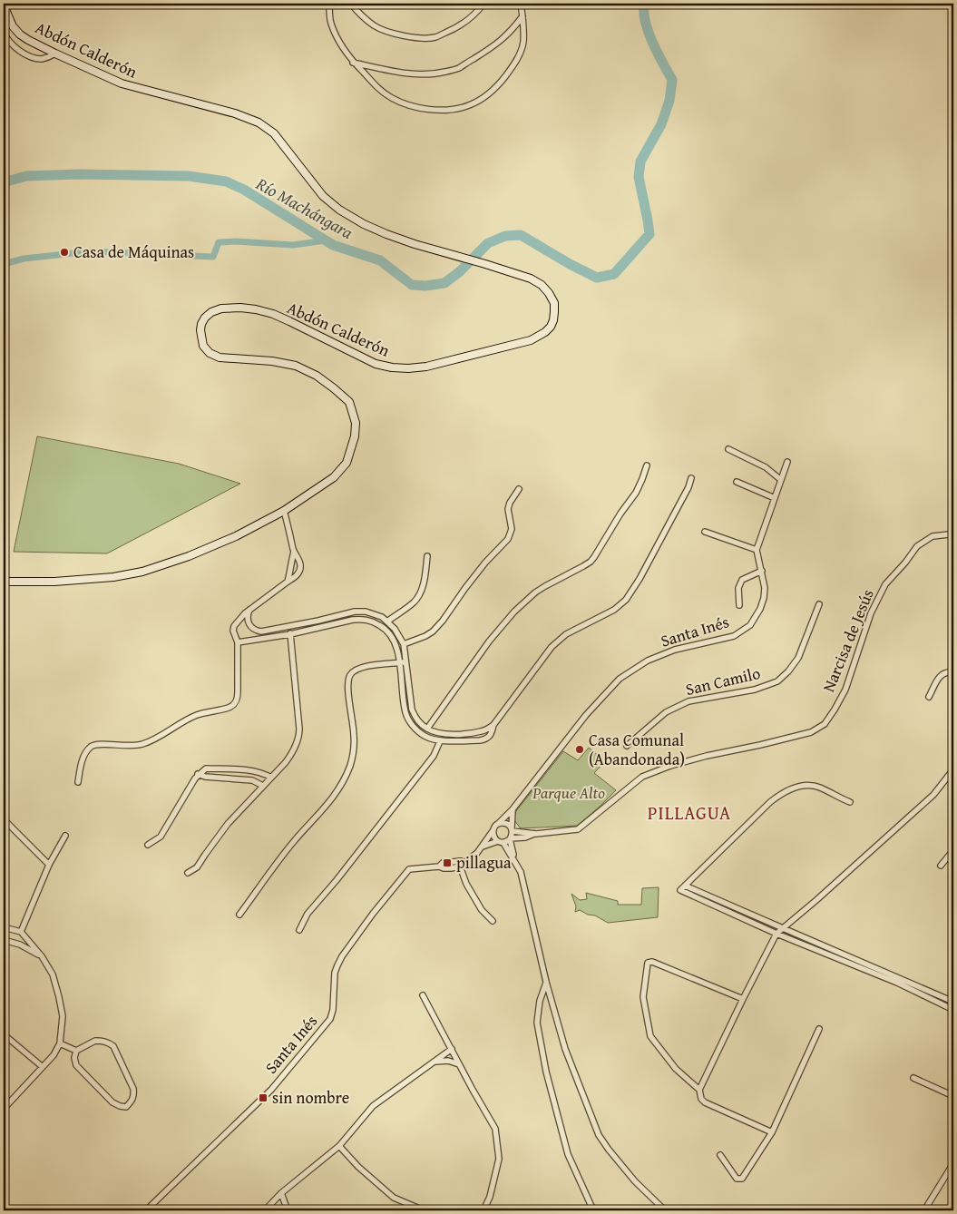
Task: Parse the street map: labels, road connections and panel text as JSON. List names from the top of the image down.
{
  "streets": {
    "street": [
      "Abdón Calderón",
      "Santa Inés",
      "Narcisa de Jesús",
      "San Camilo"
    ]
  },
  "crossings": [
    ["Santa Inés", "Narcisa de Jesús"]
  ],
  "districts": ["PILLAGUA"],
  "water": ["Río Machángara"],
  "parks": ["Parque Alto"],
  "places": {
    "other": ["Casa de Máquinas", "Casa Comunal (Abandonada)"],
    "transit": ["pillagua", "sin nombre"]
  }
}
